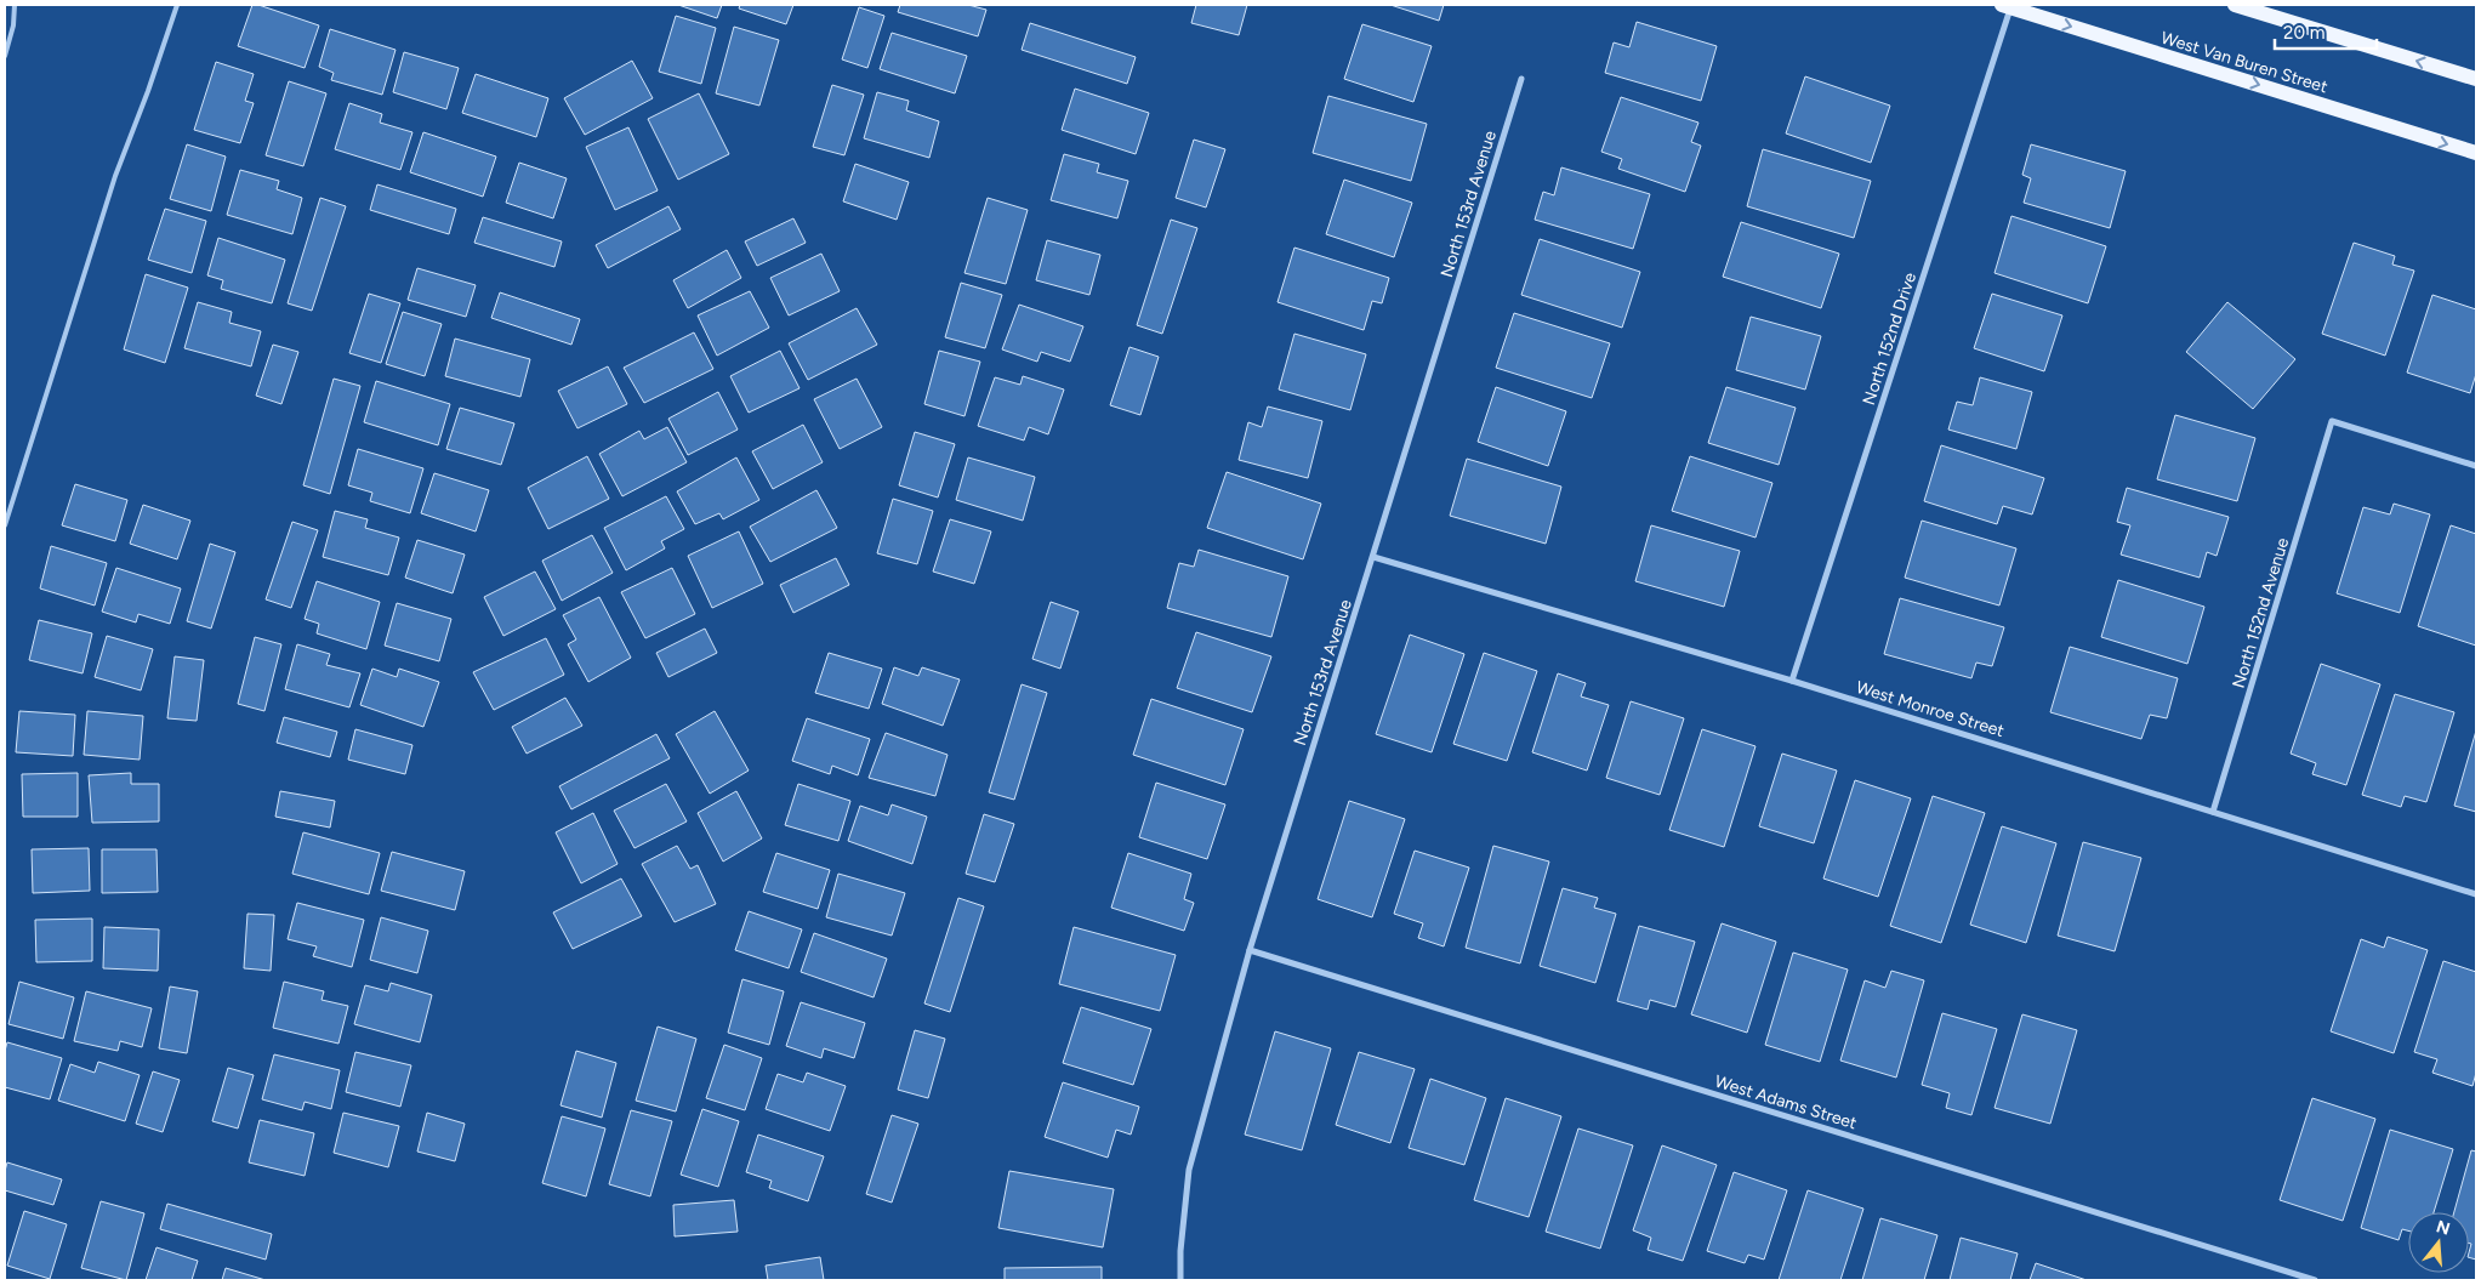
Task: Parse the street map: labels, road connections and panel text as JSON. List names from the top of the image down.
{
  "streets": {
    "main road": ["West Van Buren Street"],
    "street": [
      "North 153rd Avenue",
      "North 152nd Drive",
      "North 152nd Avenue",
      "West Monroe Street",
      "West Adams Street"
    ]
  },
  "crossings": [
    ["West Van Buren Street", "North 152nd Drive"],
    ["North 153rd Avenue", "West Monroe Street"],
    ["North 153rd Avenue", "West Adams Street"],
    ["North 152nd Drive", "West Monroe Street"],
    ["North 152nd Avenue", "West Monroe Street"]
  ],
  "scale_bar": "20 m",
  "north": "top"
}
